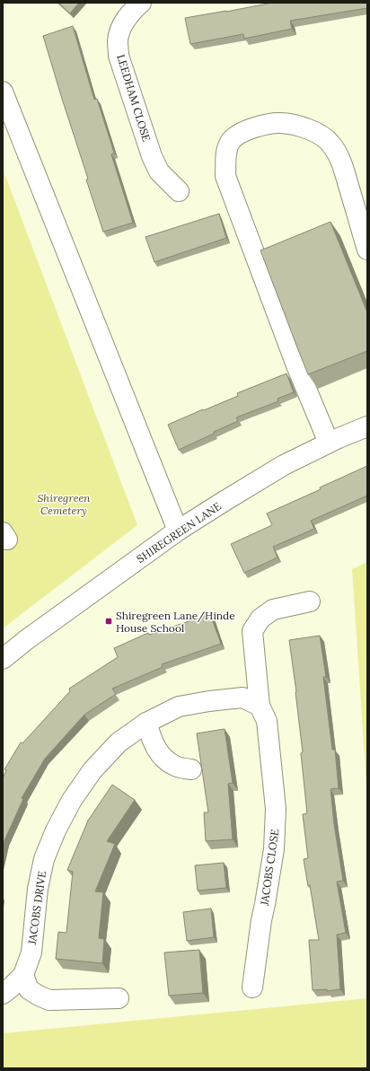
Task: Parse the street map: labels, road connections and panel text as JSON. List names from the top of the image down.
{
  "streets": {
    "street": [
      "LEEDHAM CLOSE",
      "SHIREGREEN LANE",
      "JACOBS CLOSE",
      "JACOBS DRIVE"
    ]
  },
  "crossings": [
    ["JACOBS CLOSE", "JACOBS DRIVE"]
  ],
  "parks": ["Shiregreen Cemetery"],
  "places": {
    "transit": ["Shiregreen Lane/Hinde House School"]
  }
}
